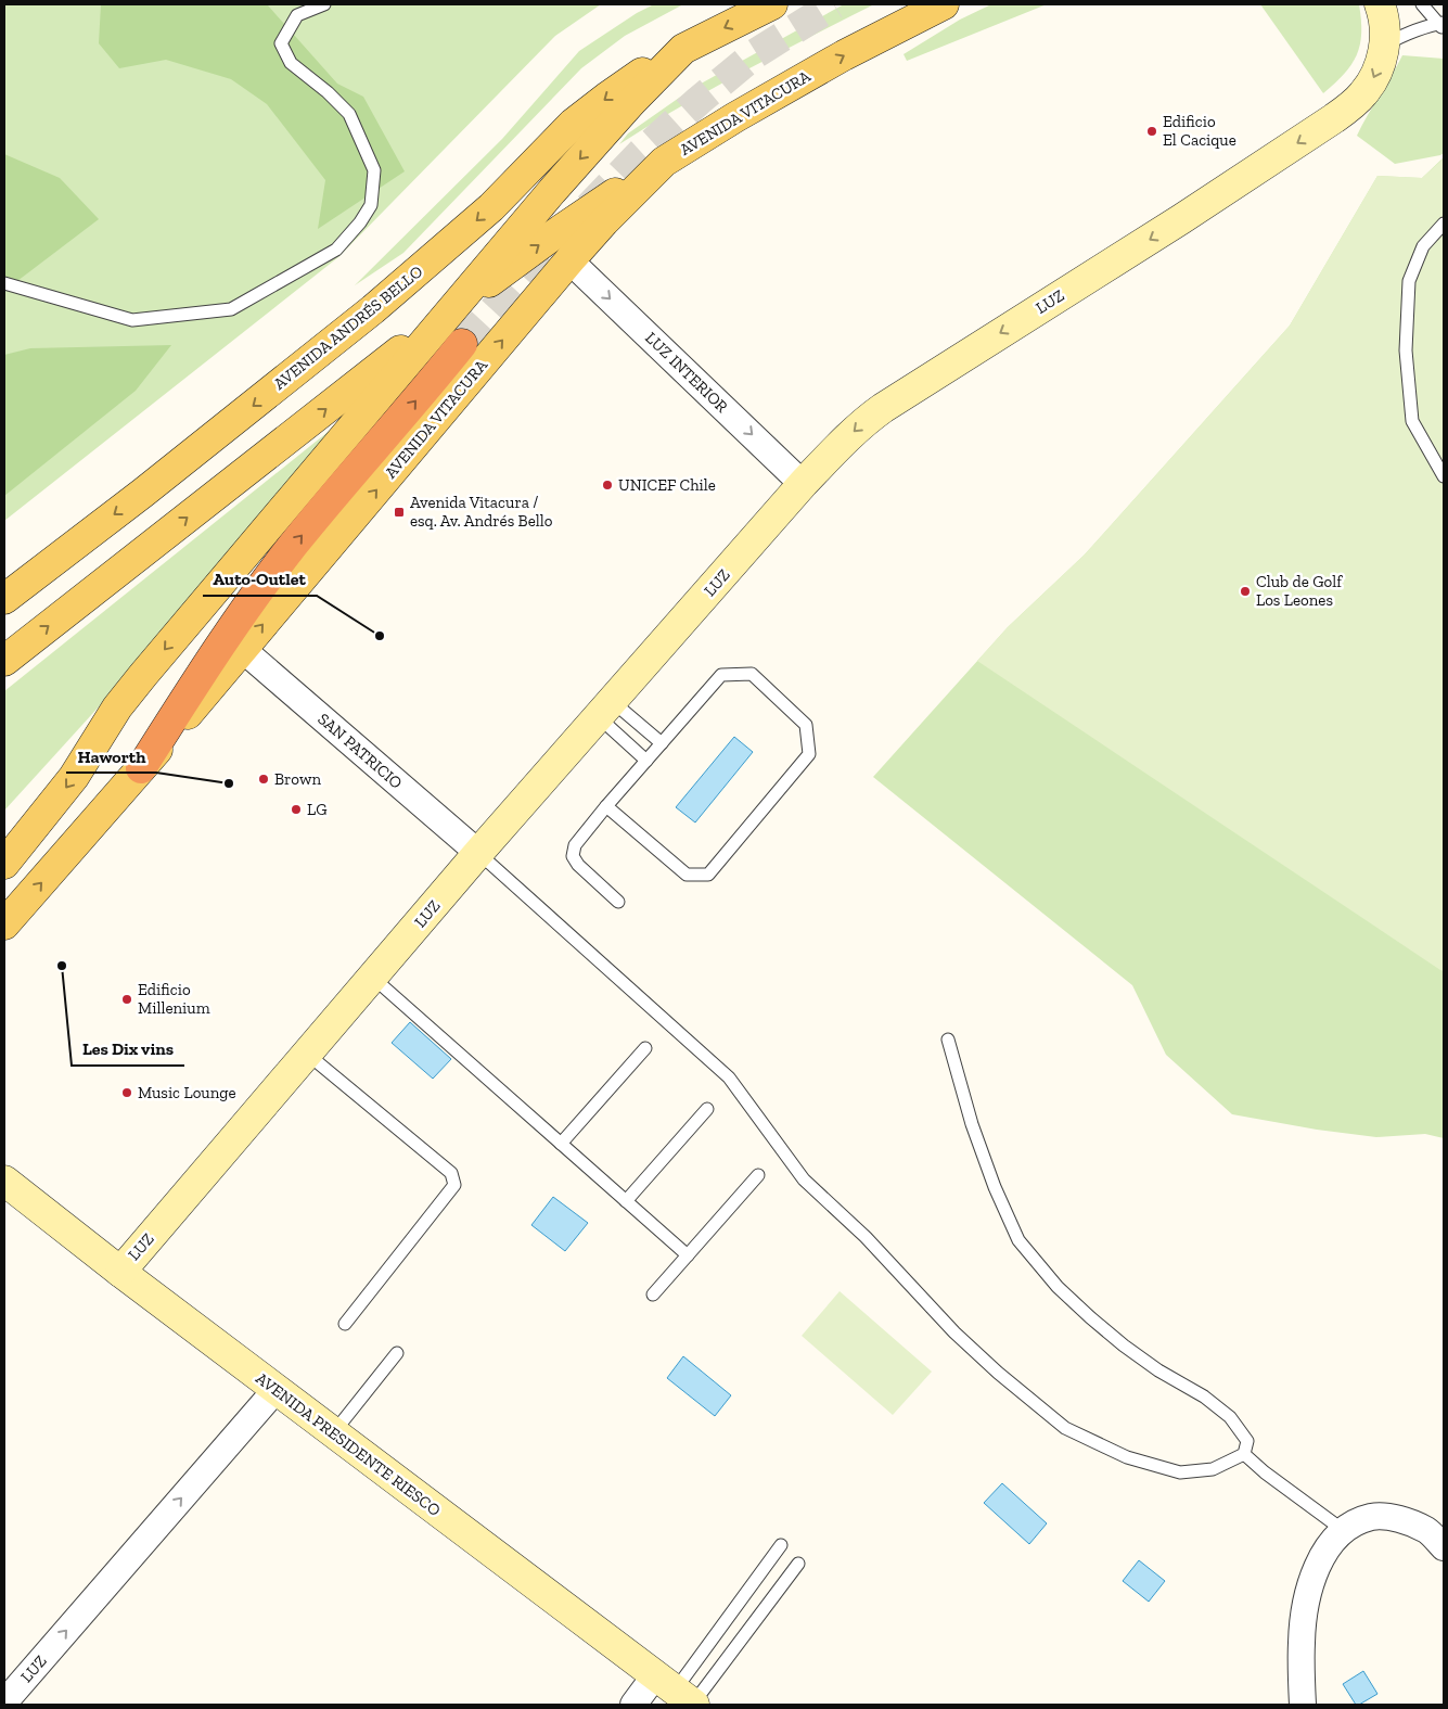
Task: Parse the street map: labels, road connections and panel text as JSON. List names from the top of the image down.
{
  "streets": {
    "main road": ["AVENIDA VITACURA", "AVENIDA ANDRÉS BELLO"],
    "street": [
      "LUZ",
      "LUZ INTERIOR",
      "SAN PATRICIO",
      "AVENIDA PRESIDENTE RIESCO"
    ]
  },
  "crossings": [
    ["AVENIDA VITACURA", "LUZ INTERIOR"],
    ["AVENIDA VITACURA", "SAN PATRICIO"],
    ["LUZ", "LUZ INTERIOR"],
    ["LUZ", "SAN PATRICIO"],
    ["LUZ", "AVENIDA PRESIDENTE RIESCO"]
  ],
  "one_way": ["LUZ INTERIOR"],
  "places": {
    "other": [
      "Edificio El Cacique",
      "UNICEF Chile",
      "Club de Golf Los Leones",
      "Auto-Outlet",
      "Brown",
      "Haworth",
      "LG",
      "Les Dix vins",
      "Edificio Millenium",
      "Music Lounge"
    ],
    "transit": ["Avenida Vitacura / esq. Av. Andrés Bello"]
  }
}
